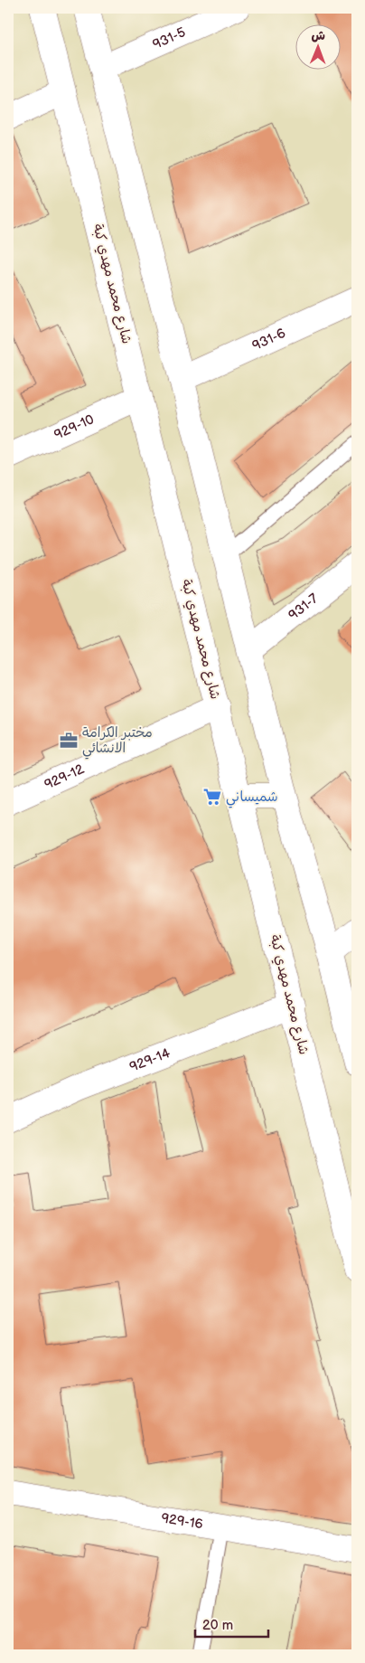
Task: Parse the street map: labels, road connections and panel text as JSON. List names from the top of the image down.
{
  "streets": {
    "street": [
      "931-5",
      "شارع محمد مهدي كبة",
      "931-6",
      "929-10",
      "931-7",
      "929-12",
      "929-14",
      "929-16"
    ]
  },
  "crossings": [
    ["شارع محمد مهدي كبة", "929-10"],
    ["شارع محمد مهدي كبة", "929-12"],
    ["شارع محمد مهدي كبة", "929-14"]
  ],
  "places": {
    "office": ["مختبر الكرامة الانشائي"],
    "supermarket": ["شميساني"]
  },
  "scale_bar": "20 m",
  "north": "top"
}
